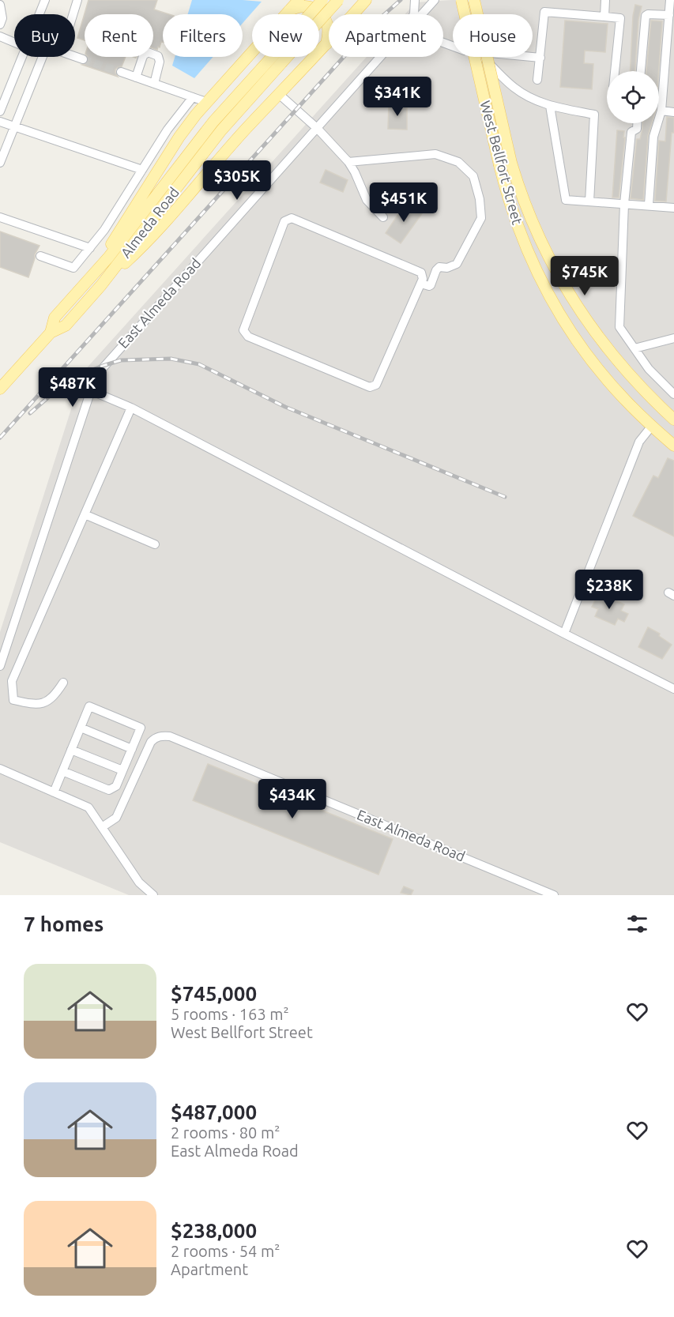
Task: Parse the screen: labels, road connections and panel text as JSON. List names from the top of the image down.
{
  "streets": {
    "main road": ["West Bellfort Street", "Almeda Road"],
    "street": ["East Almeda Road"]
  },
  "page": {
    "chip": [
      "Buy",
      "Rent",
      "Filters",
      "New",
      "Apartment",
      "House"
    ],
    "price": [
      "$341K",
      "$305K",
      "$451K",
      "$745K",
      "$487K",
      "$238K",
      "$434K"
    ],
    "heading": "7 homes",
    "list": [
      {
        "name": "$745,000",
        "note": "5 rooms · 163 m² · West Bellfort Street"
      },
      {
        "name": "$487,000",
        "note": "2 rooms · 80 m² · East Almeda Road"
      },
      {
        "name": "$238,000",
        "note": "2 rooms · 54 m² · Apartment"
      }
    ]
  }
}
